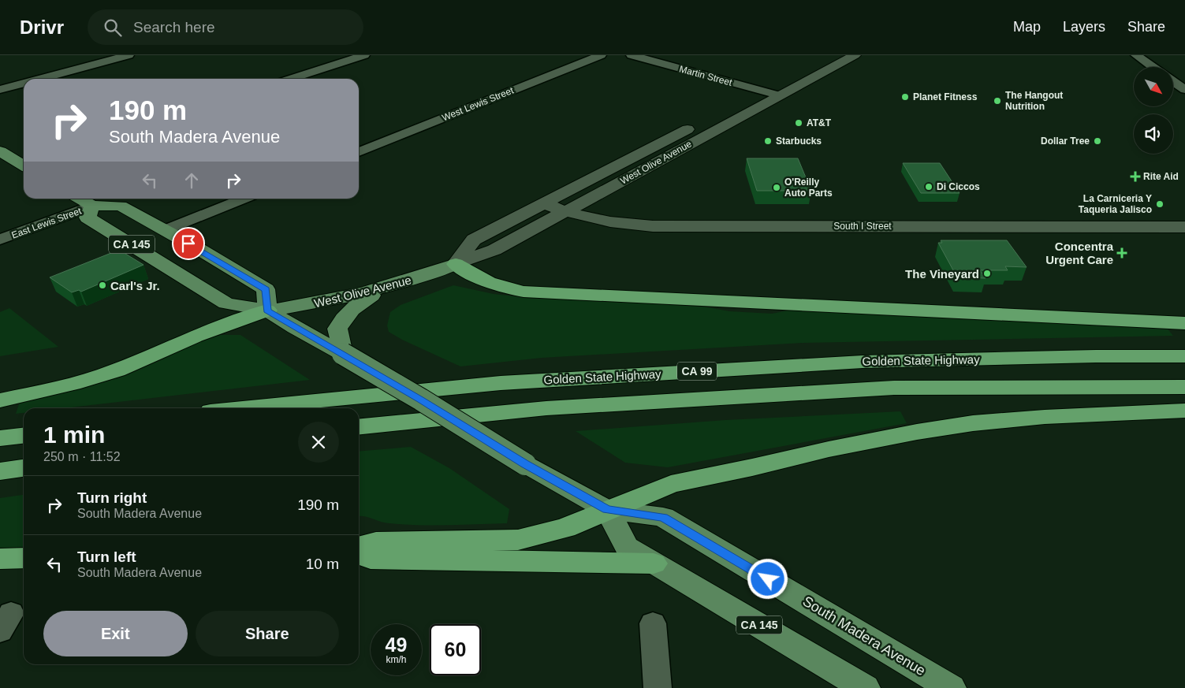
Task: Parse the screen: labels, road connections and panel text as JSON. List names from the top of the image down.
{
  "streets": {
    "highway": ["Golden State Highway", "CA 99"],
    "main road": [
      "West Olive Avenue",
      "South I Street",
      "CA 145",
      "South Madera Avenue"
    ],
    "street": ["Martin Street", "West Lewis Street", "East Lewis Street"]
  },
  "crossings": [
    ["Martin Street", "West Olive Avenue"],
    ["West Olive Avenue", "South I Street"],
    ["West Olive Avenue", "CA 145"],
    ["West Olive Avenue", "South Madera Avenue"],
    ["East Lewis Street", "CA 145"],
    ["East Lewis Street", "South Madera Avenue"],
    ["CA 145", "South Madera Avenue"]
  ],
  "places": {
    "other": [
      "Planet Fitness",
      "The Hangout Nutrition",
      "AT&T",
      "Starbucks",
      "Dollar Tree",
      "Di Ciccos",
      "O'Reilly Auto Parts",
      "La Carniceria Y Taqueria Jalisco",
      "The Vineyard",
      "Carl's Jr."
    ],
    "health": ["Rite Aid", "Concentra Urgent Care"]
  },
  "north": "bottom right",
  "page": {
    "header": "Drivr",
    "search": "Search here",
    "nav": ["Map", "Layers", "Share"],
    "turn": ["190 m", "South Madera Avenue"],
    "heading": ["1 min", "250 m · 11:52"],
    "list": [
      {
        "name": "Turn right",
        "note": "South Madera Avenue",
        "value": "190 m"
      },
      {
        "name": "Turn left",
        "note": "South Madera Avenue",
        "value": "10 m"
      }
    ],
    "buttons": ["Exit", "Share"],
    "speed": "49 km/h",
    "limit": "60"
  }
}
